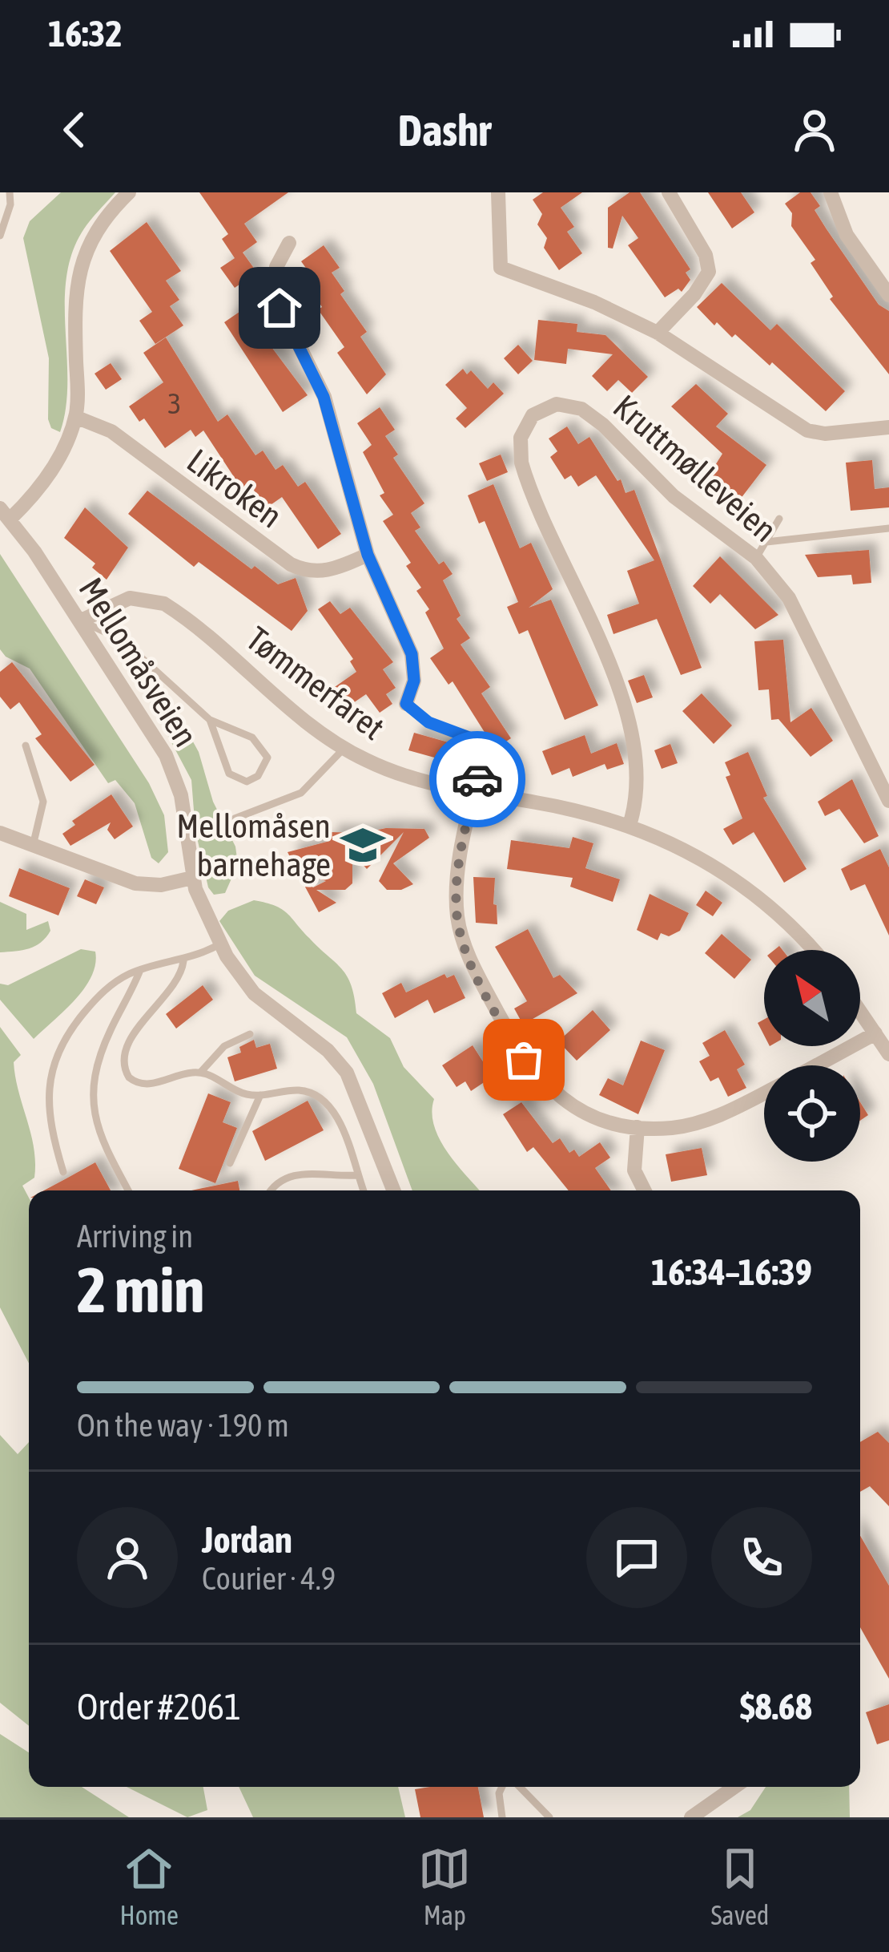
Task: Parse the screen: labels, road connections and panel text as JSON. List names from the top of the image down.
{
  "streets": {
    "street": [
      "Kruttmølleveien",
      "Likroken",
      "Mellomåsveien",
      "Tømmerfaret"
    ]
  },
  "crossings": [
    ["Kruttmølleveien", "Tømmerfaret"],
    ["Mellomåsveien", "Tømmerfaret"]
  ],
  "places": {
    "school or university": ["Mellomåsen barnehage"]
  },
  "house_numbers": ["3"],
  "north": "top left",
  "page": {
    "status": "16:32",
    "header": "Dashr",
    "heading": ["2 min", "Arriving in", "16:34–16:39"],
    "panel": [
      "Jordan",
      "Courier · 4.9",
      "Order #2061",
      "$8.68"
    ],
    "bar": "On the way · 190 m",
    "tabs": ["Home", "Map", "Saved"]
  }
}
